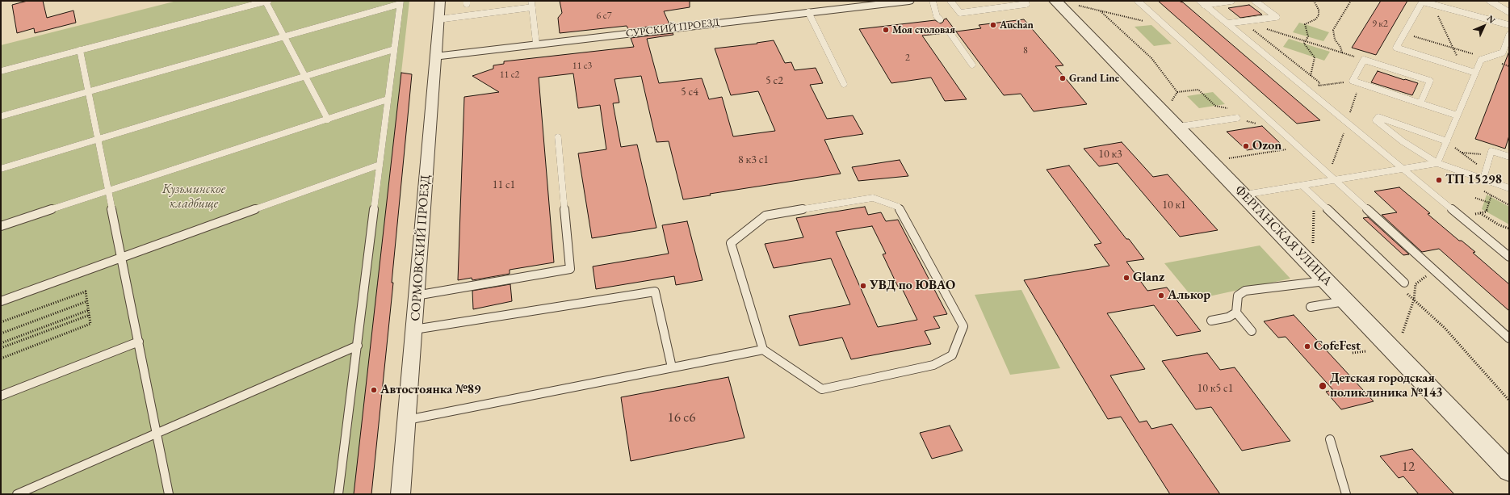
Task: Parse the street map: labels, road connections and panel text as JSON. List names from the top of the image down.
{
  "streets": {
    "street": ["СУРСКИЙ ПРОЕЗД", "ФЕРГАНСКАЯ УЛИЦА", "СОРМОВСКИЙ ПРОЕЗД"]
  },
  "crossings": [
    ["СУРСКИЙ ПРОЕЗД", "СОРМОВСКИЙ ПРОЕЗД"]
  ],
  "parks": ["Кузьминское кладбище"],
  "places": [
    "Auchan",
    "Моя столовая",
    "Grand Line",
    "Ozon",
    "ТП 15298",
    "Glanz",
    "УВД по ЮВАО",
    "Алькор",
    "CofeFest",
    "Детская городская поликлиника №143",
    "Автостоянка №89"
  ],
  "house_numbers": [
    "6 с7",
    "9 к2",
    "8",
    "2",
    "11 с3",
    "11 с2",
    "5 с2",
    "5 с4",
    "10 к3",
    "8 к3 с1",
    "11 с1",
    "10 к1",
    "10 к5 с1",
    "16 с6",
    "12"
  ],
  "north": "top right"
}
